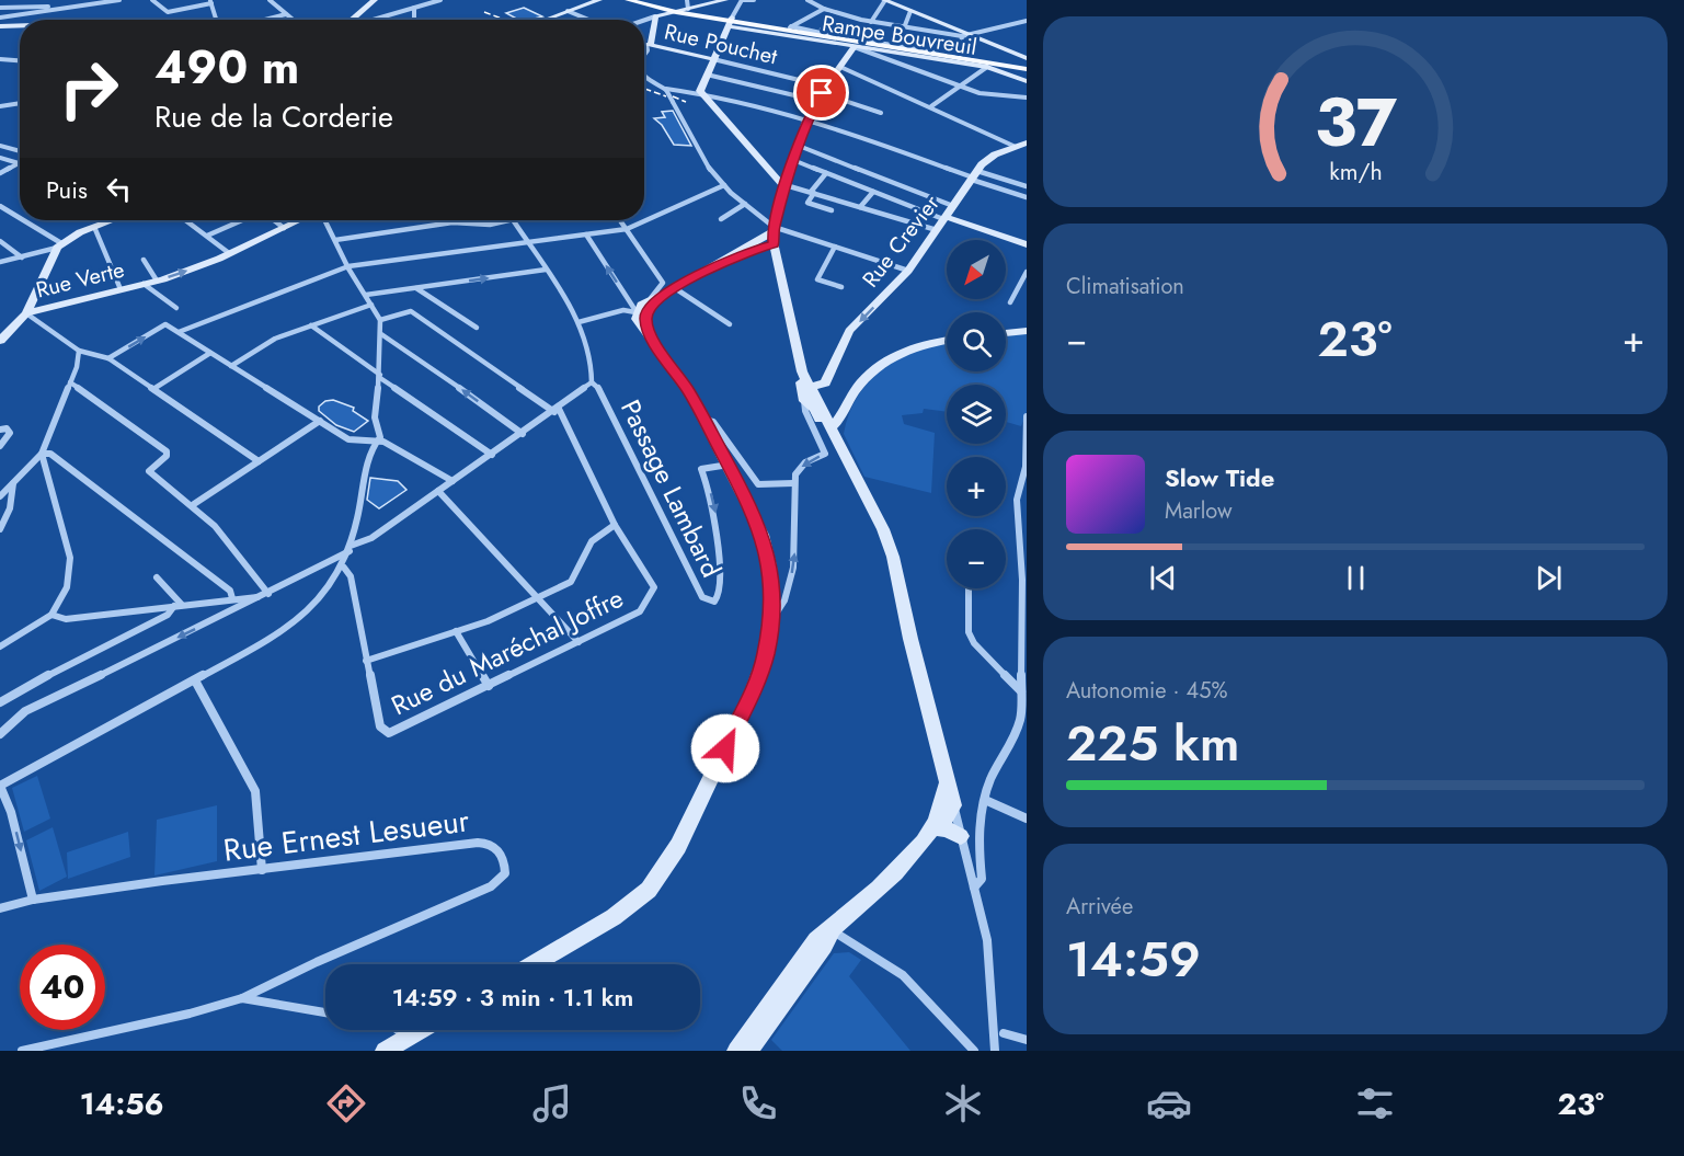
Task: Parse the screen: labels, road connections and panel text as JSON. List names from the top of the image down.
{
  "streets": {
    "street": [
      "Rampe Bouvreuil",
      "Rue Pouchet",
      "Rue Crevier",
      "Rue Verte",
      "Passage Lambard",
      "Rue du Maréchal Joffre",
      "Rue Ernest Lesueur"
    ]
  },
  "north": "bottom left",
  "page": {
    "turn": ["490 m", "Rue de la Corderie"],
    "then": "Puis",
    "tile": [
      "Climatisation",
      ["Autonomie · 45%", "225 km"],
      ["Arrivée", "14:59"]
    ],
    "map_buttons": ["+", "−"],
    "heat": ["−", "23°", "+"],
    "song": ["Slow Tide", "Marlow"],
    "limit": "40",
    "trip": "14:59 · 3 min · 1.1 km",
    "tabs": ["14:56", "23°"],
    "gauge": ["37", "km/h"]
  }
}
